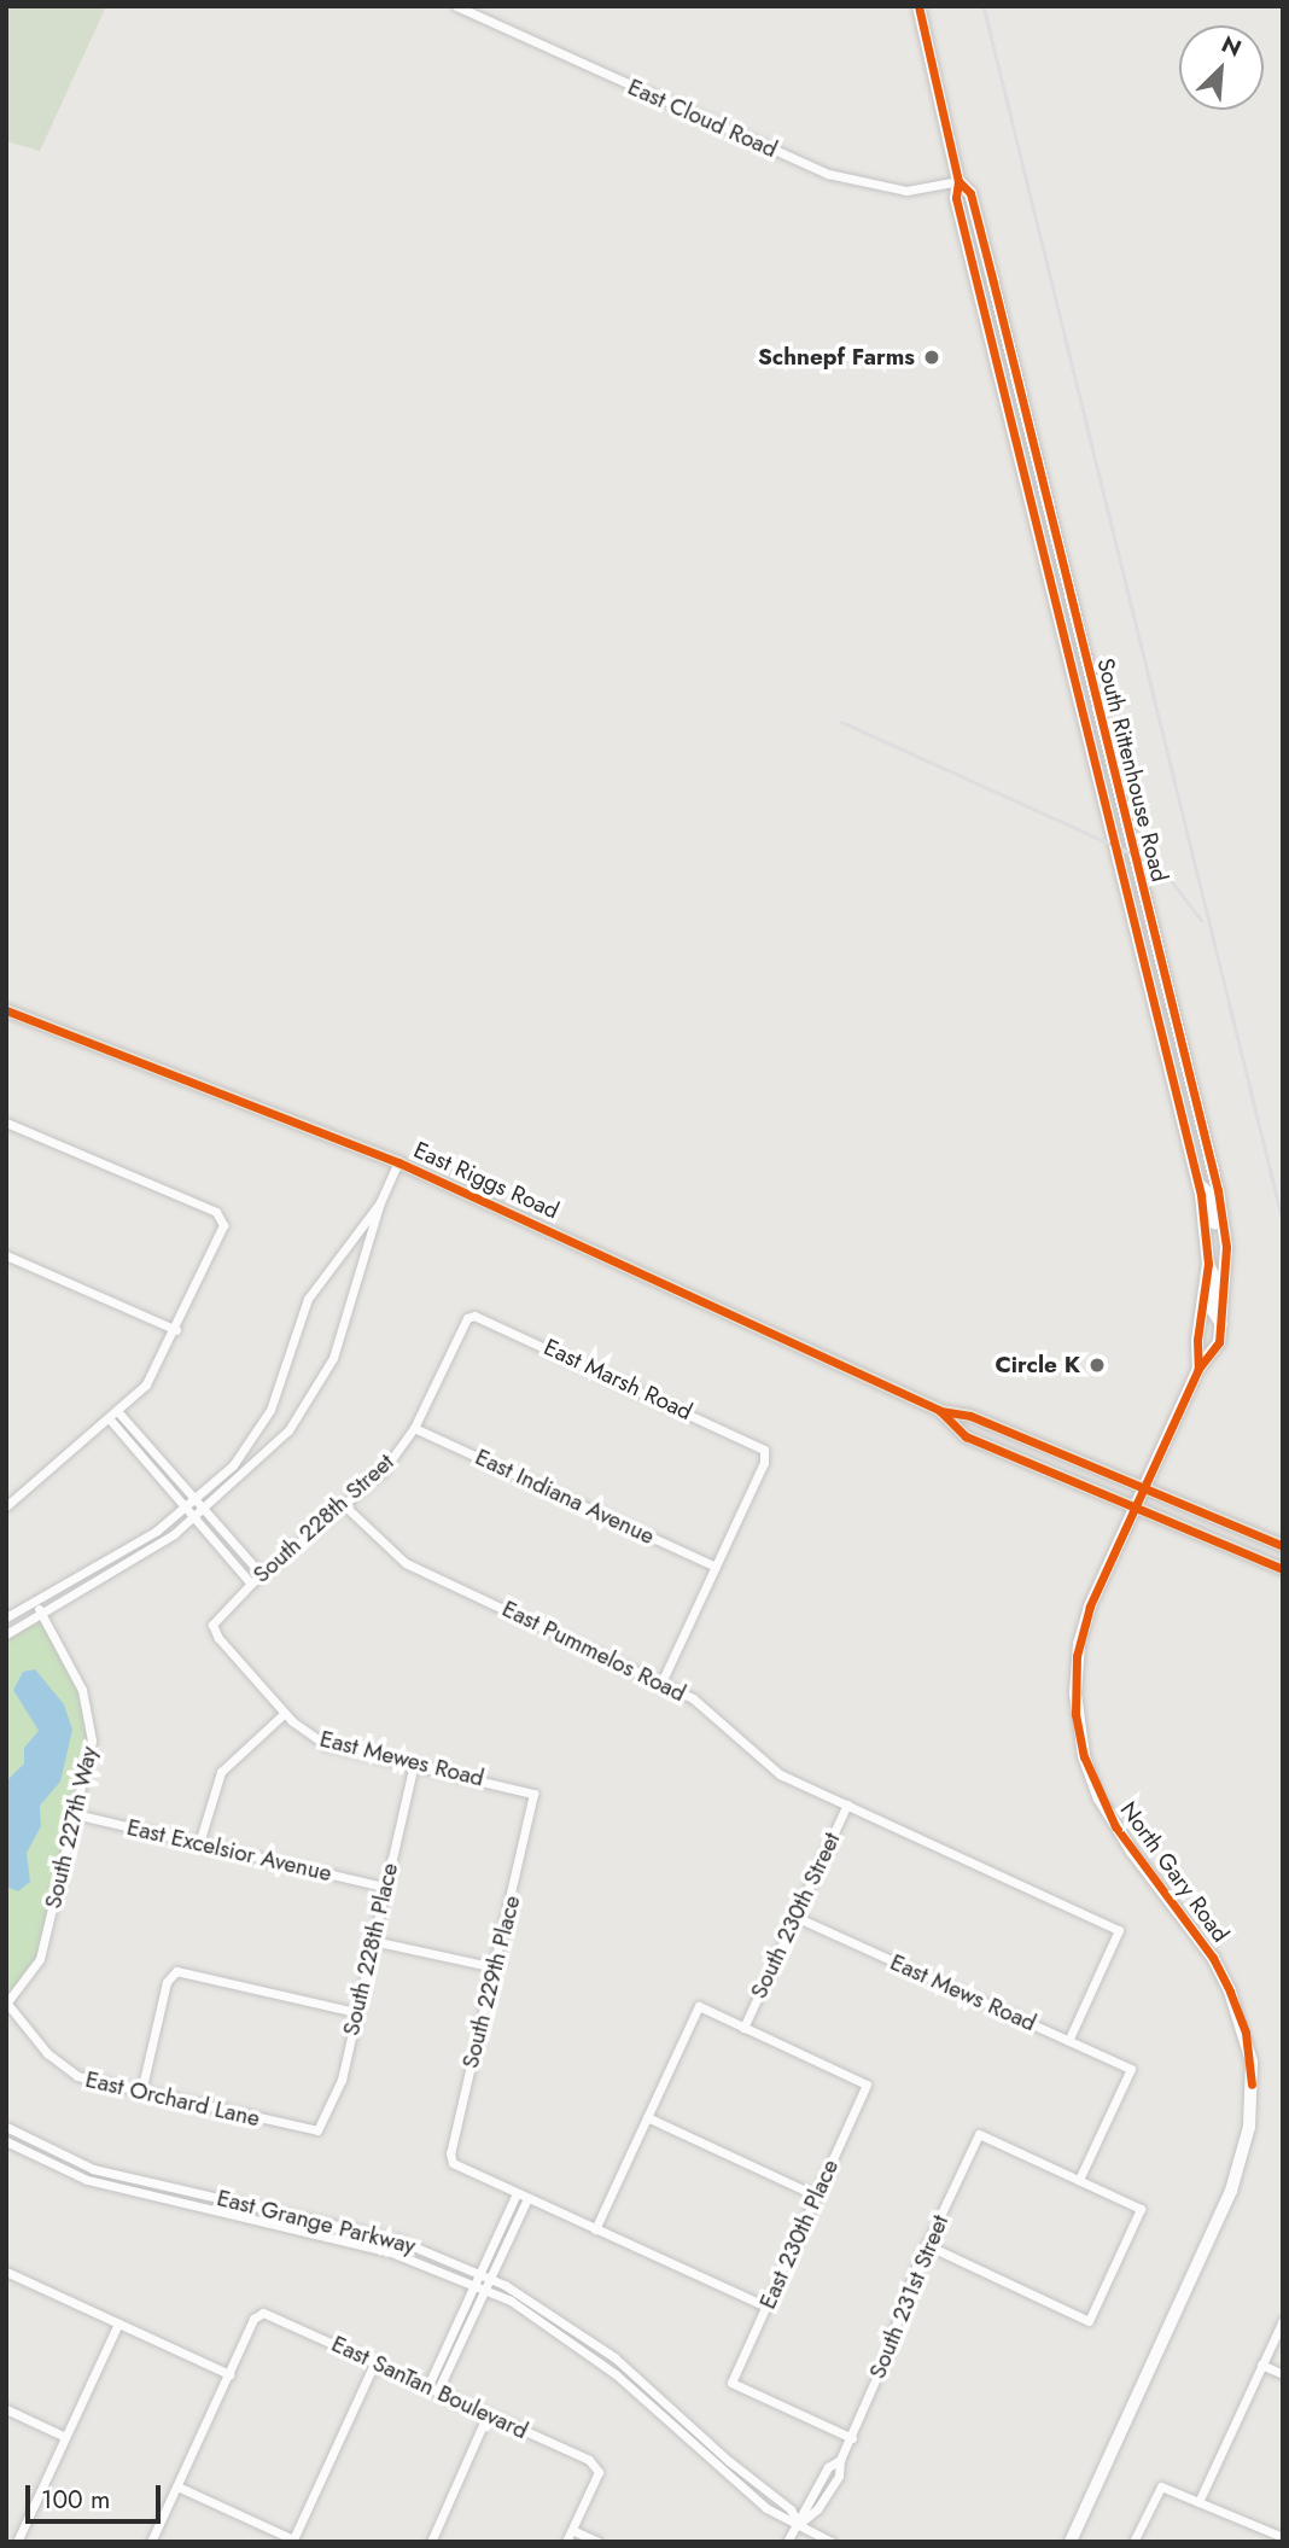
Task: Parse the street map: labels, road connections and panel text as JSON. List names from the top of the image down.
{
  "streets": {
    "main road": ["South Rittenhouse Road", "East Riggs Road", "North Gary Road"],
    "street": [
      "East Cloud Road",
      "East Marsh Road",
      "East Indiana Avenue",
      "South 228th Street",
      "East Pummelos Road",
      "East Mewes Road",
      "South 227th Way",
      "East Excelsior Avenue",
      "South 230th Street",
      "South 228th Place",
      "South 229th Place",
      "East Mews Road",
      "East Orchard Lane",
      "East Grange Parkway",
      "East 230th Place",
      "South 231st Street",
      "East SanTan Boulevard"
    ]
  },
  "crossings": [
    ["East Cloud Road", "South Rittenhouse Road"],
    ["South Rittenhouse Road", "East Riggs Road"],
    ["South Rittenhouse Road", "North Gary Road"],
    ["East Riggs Road", "North Gary Road"],
    ["East Marsh Road", "East Indiana Avenue"],
    ["East Marsh Road", "South 228th Street"],
    ["East Indiana Avenue", "South 228th Street"],
    ["South 228th Street", "East Pummelos Road"],
    ["South 228th Street", "East Mewes Road"],
    ["East Pummelos Road", "South 230th Street"],
    ["East Pummelos Road", "East Mews Road"],
    ["East Mewes Road", "South 228th Place"],
    ["East Mewes Road", "South 229th Place"],
    ["South 227th Way", "East Excelsior Avenue"],
    ["South 227th Way", "East Orchard Lane"],
    ["East Excelsior Avenue", "South 228th Place"],
    ["South 230th Street", "East Mews Road"],
    ["South 230th Street", "East 230th Place"],
    ["South 228th Place", "East Orchard Lane"],
    ["East Mews Road", "South 231st Street"],
    ["East Grange Parkway", "South 231st Street"],
    ["East 230th Place", "South 231st Street"]
  ],
  "places": ["Schnepf Farms", "Circle K"],
  "scale_bar": "100 m",
  "north": "top right"
}
